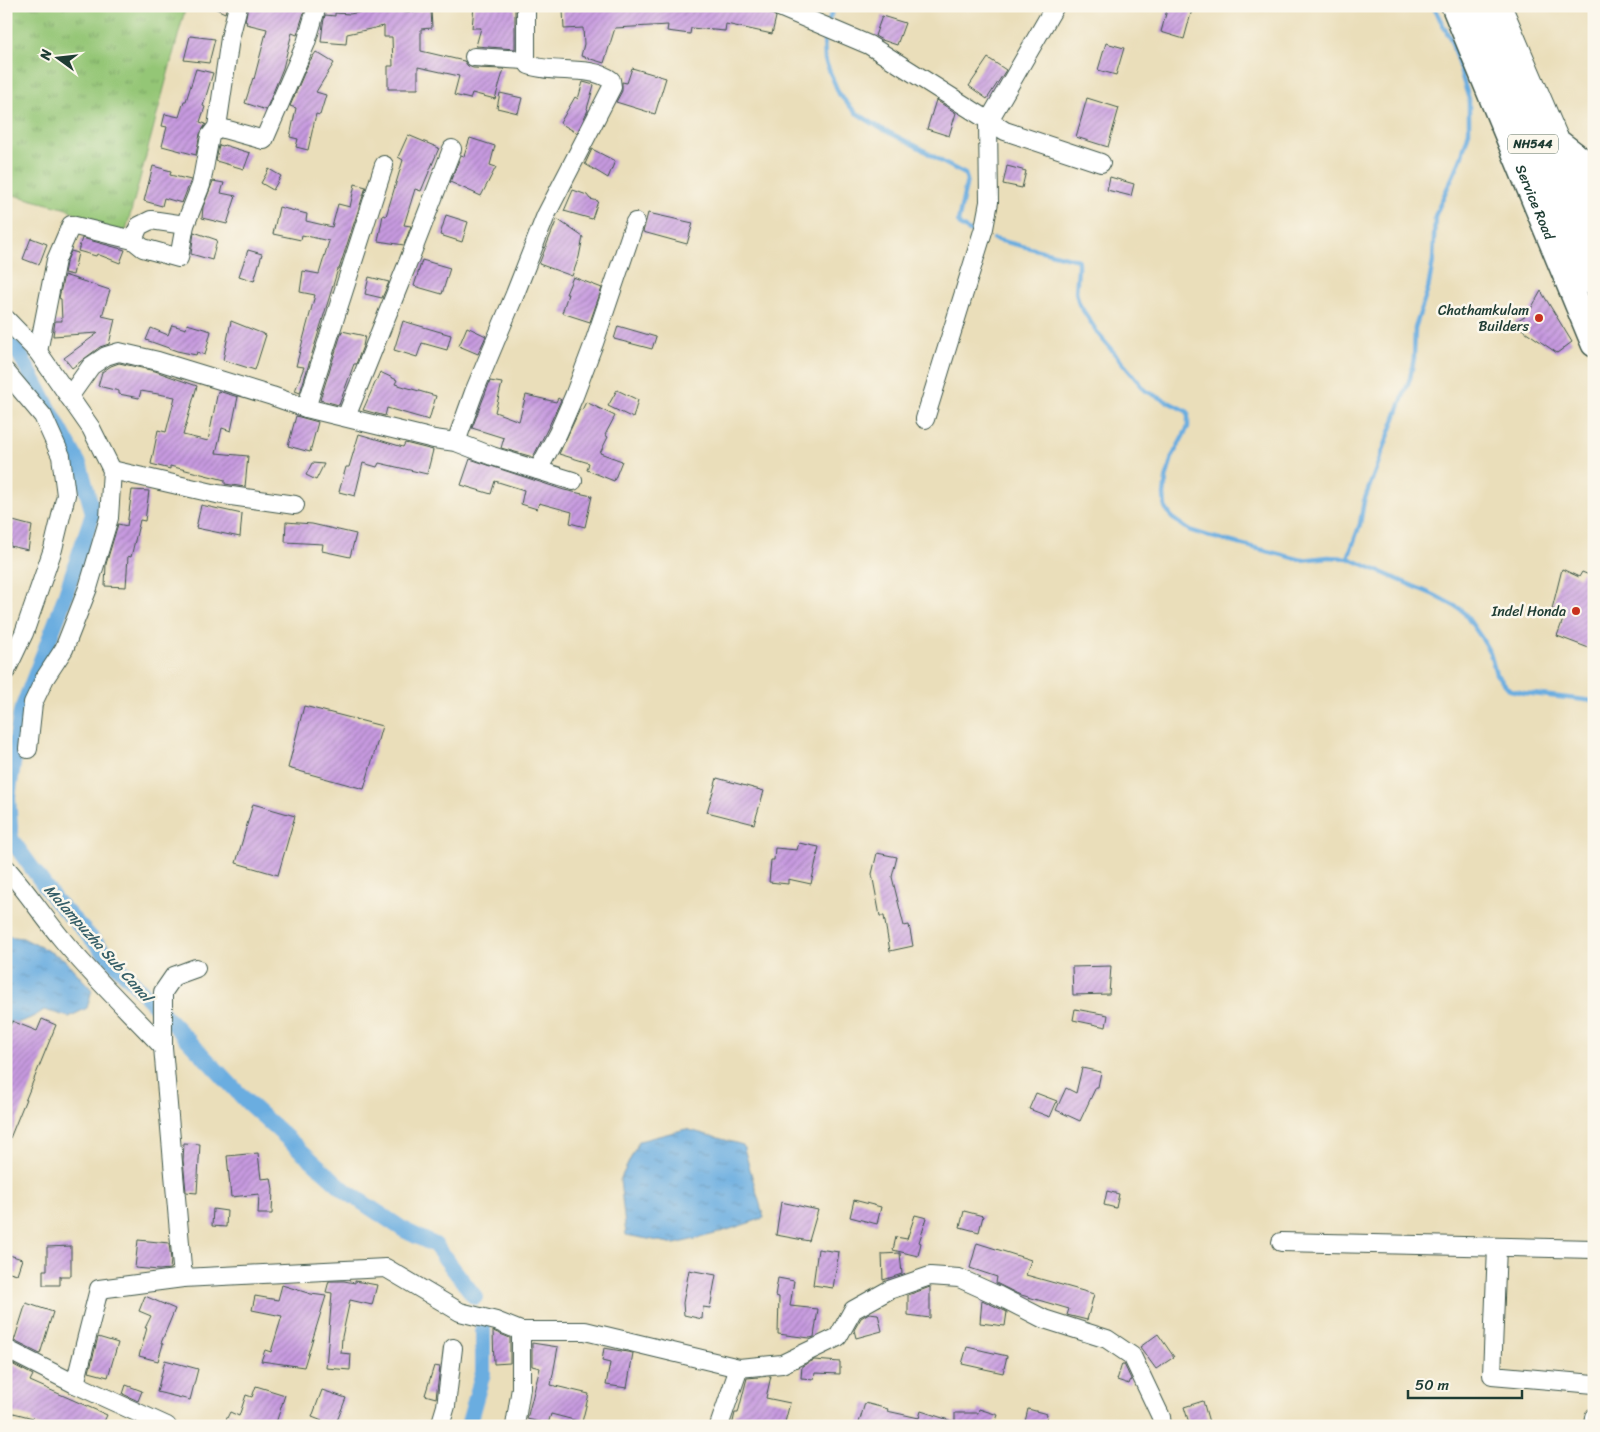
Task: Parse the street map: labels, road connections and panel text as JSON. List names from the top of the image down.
{
  "streets": {
    "highway": ["NH544"],
    "street": ["Service Road"]
  },
  "water": ["Malampuzha Sub Canal"],
  "places": ["Chathamkulam Builders", "Indel Honda"],
  "scale_bar": "50 m",
  "north": "left"
}
